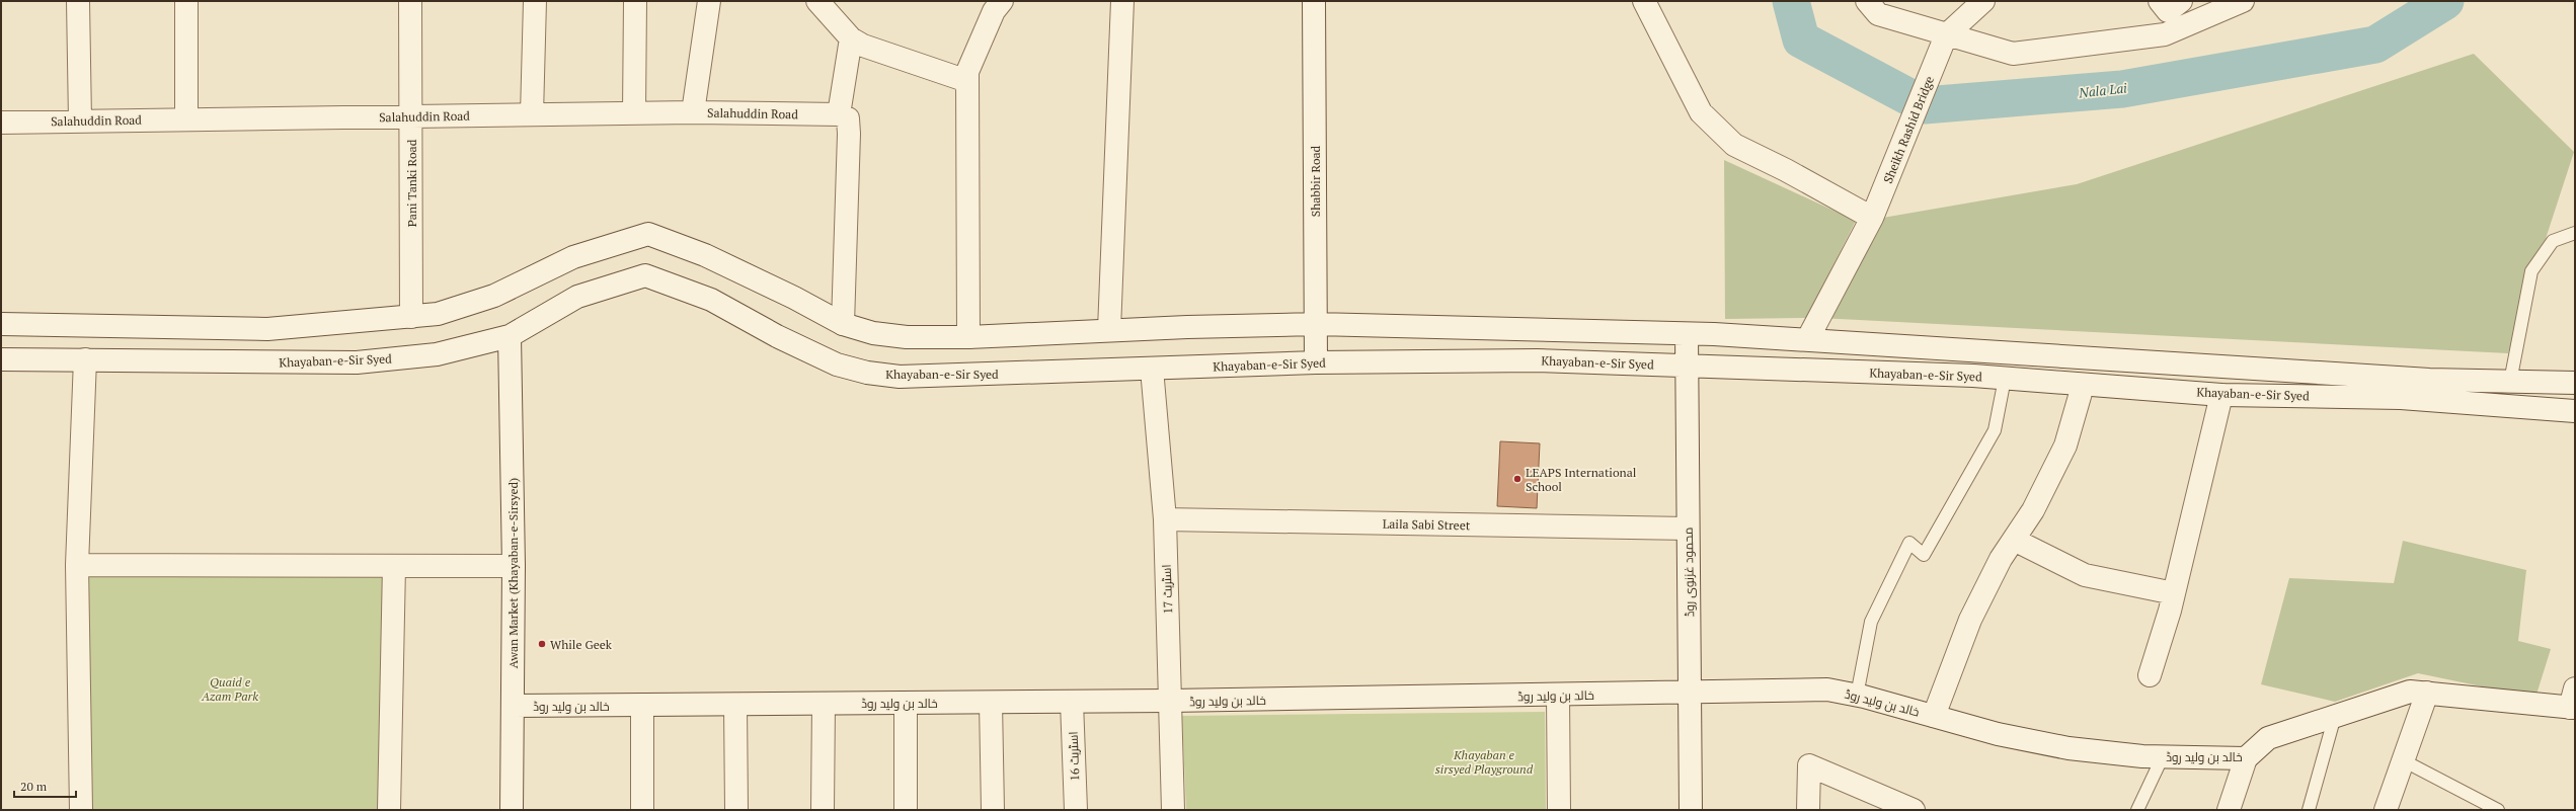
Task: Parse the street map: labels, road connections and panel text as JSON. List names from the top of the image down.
{
  "streets": {
    "street": [
      "Salahuddin Road",
      "Sheikh Rashid Bridge",
      "Shabbir Road",
      "Pani Tanki Road",
      "Khayaban-e-Sir Syed",
      "Laila Sabi Street",
      "محمود غزنوی روڈ",
      "Awan Market (Khayaban-e-Sirsyed)",
      "اسٹریٹ 17",
      "خالد بن ولید روڈ",
      "اسٹریٹ 16"
    ]
  },
  "crossings": [
    ["Salahuddin Road", "Pani Tanki Road"],
    ["Sheikh Rashid Bridge", "Khayaban-e-Sir Syed"],
    ["Shabbir Road", "Khayaban-e-Sir Syed"],
    ["Pani Tanki Road", "Khayaban-e-Sir Syed"],
    ["Khayaban-e-Sir Syed", "محمود غزنوی روڈ"],
    ["Khayaban-e-Sir Syed", "Awan Market (Khayaban-e-Sirsyed)"],
    ["Khayaban-e-Sir Syed", "اسٹریٹ 17"],
    ["Laila Sabi Street", "محمود غزنوی روڈ"],
    ["Laila Sabi Street", "اسٹریٹ 17"],
    ["محمود غزنوی روڈ", "خالد بن ولید روڈ"],
    ["Awan Market (Khayaban-e-Sirsyed)", "خالد بن ولید روڈ"],
    ["اسٹریٹ 17", "خالد بن ولید روڈ"],
    ["خالد بن ولید روڈ", "اسٹریٹ 16"]
  ],
  "water": ["Nala Lai"],
  "parks": ["Quaid e Azam Park", "Khayaban e sirsyed Playground"],
  "places": ["LEAPS International School", "While Geek"],
  "scale_bar": "20 m"
}
